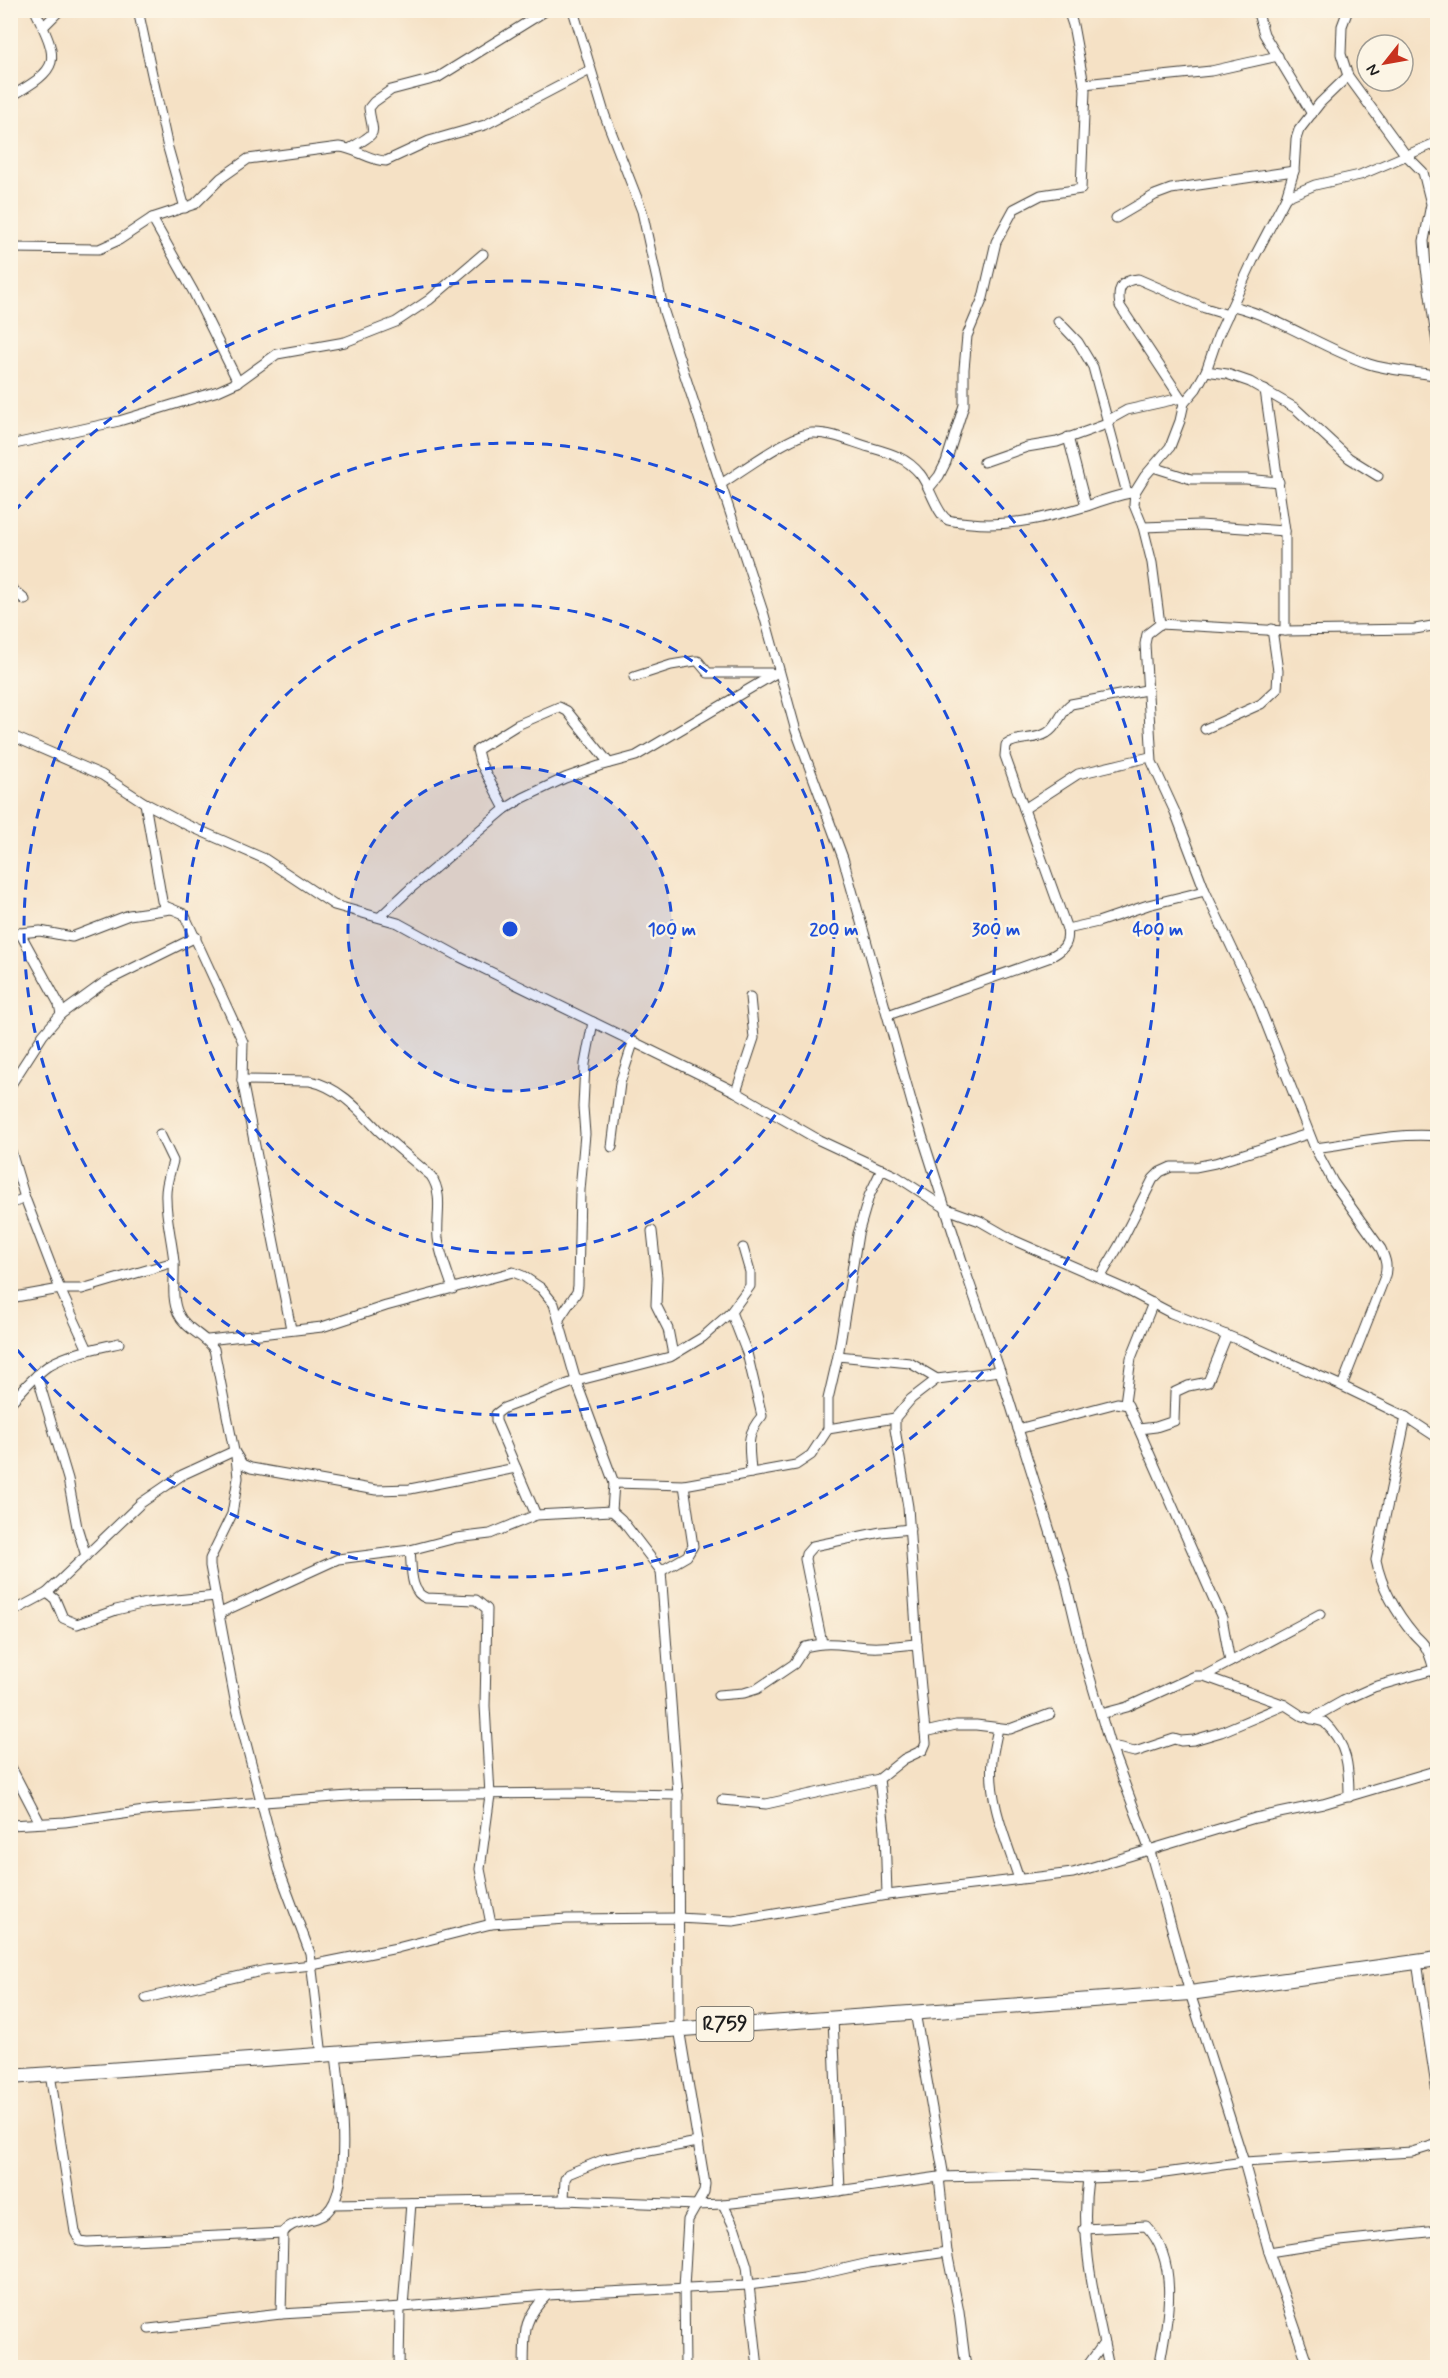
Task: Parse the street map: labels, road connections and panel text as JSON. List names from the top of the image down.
{
  "streets": {
    "main road": ["R759"]
  },
  "north": "bottom left",
  "rings": [
    "100 m",
    "200 m",
    "300 m",
    "400 m"
  ]
}
